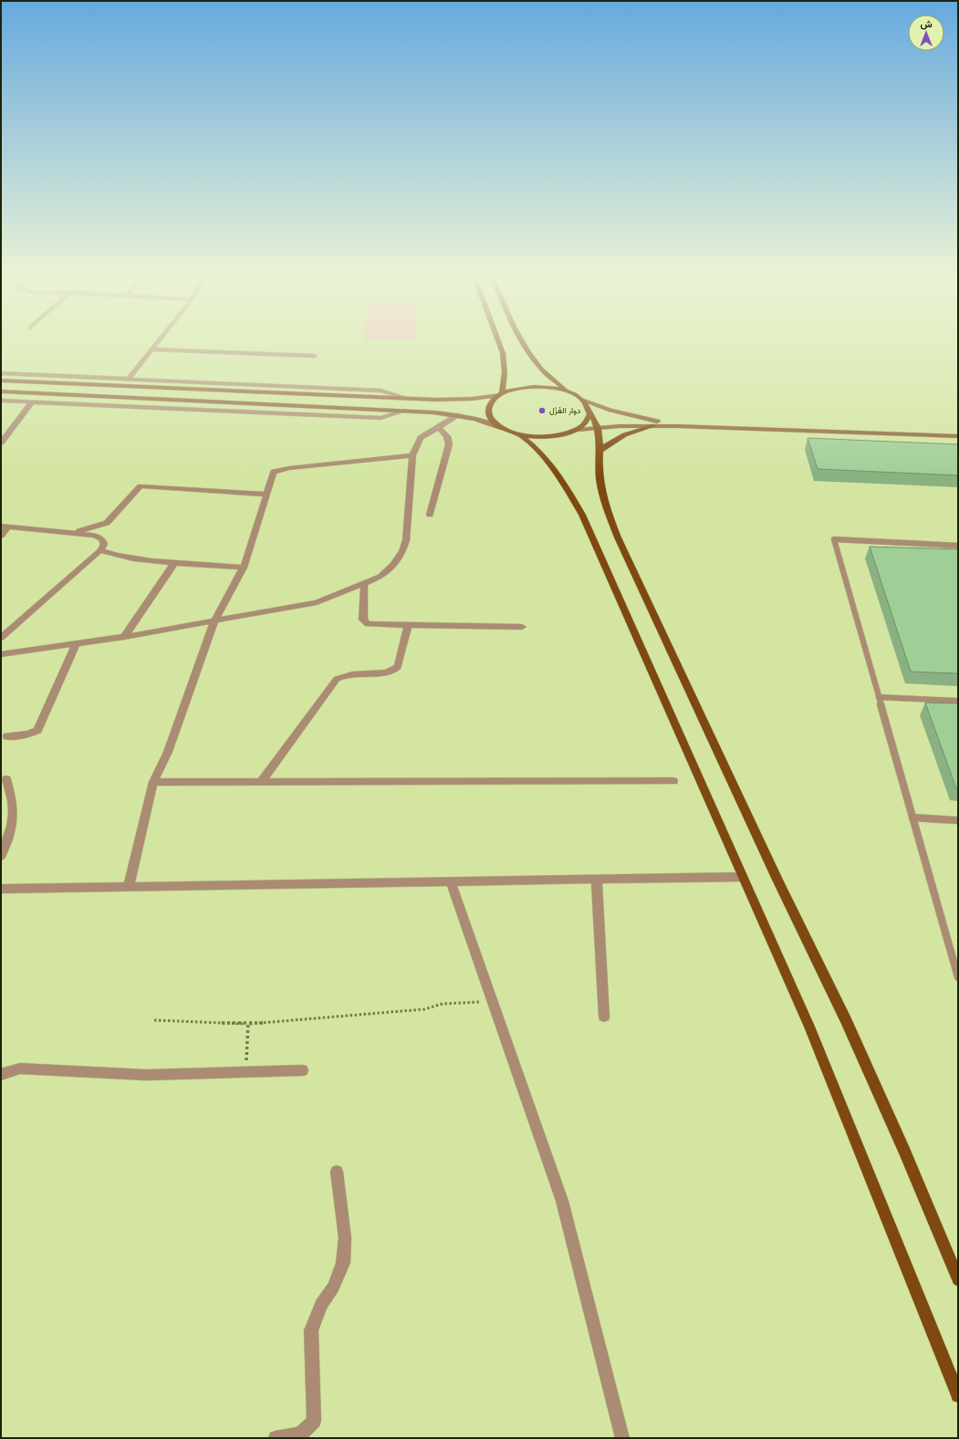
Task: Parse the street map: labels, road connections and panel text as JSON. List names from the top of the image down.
{
  "places": ["دوار الغَزْل"],
  "north": "top"
}
